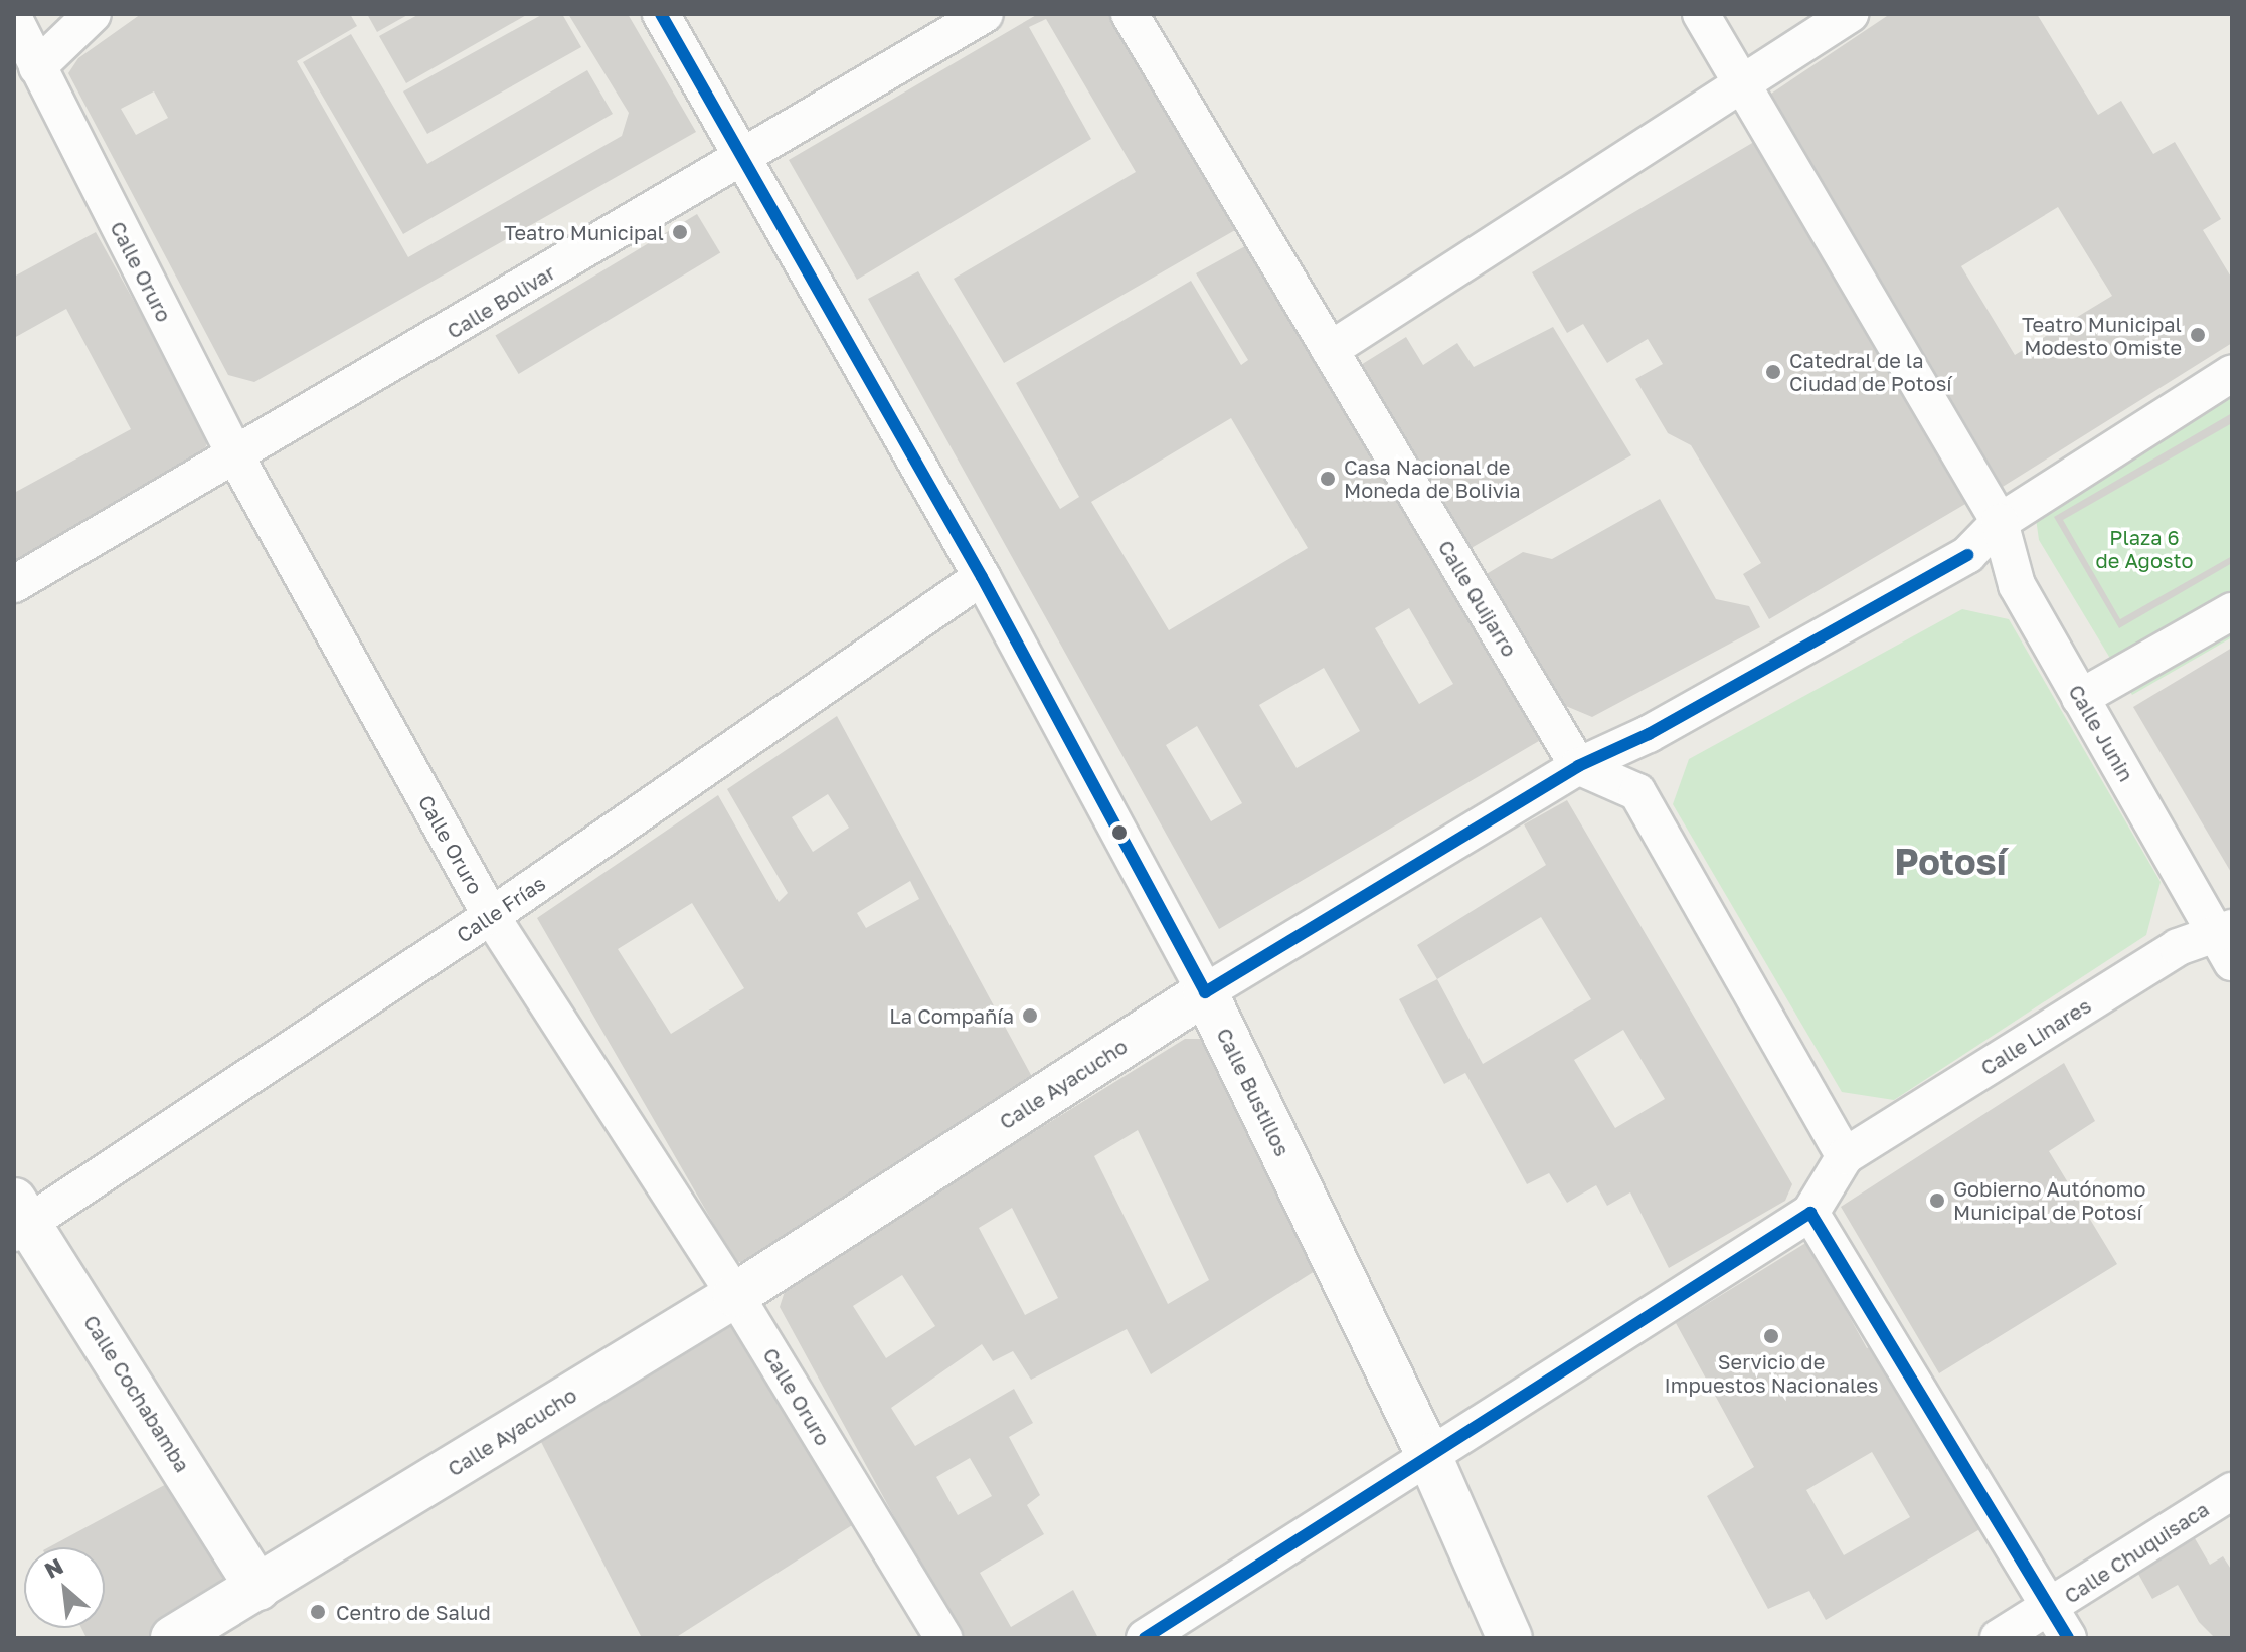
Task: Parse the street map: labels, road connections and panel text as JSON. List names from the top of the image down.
{
  "streets": {
    "main road": ["Calle Ayacucho", "Calle Bustillos", "Calle Cochabamba"],
    "street": [
      "Calle Oruro",
      "Calle Bolivar",
      "Calle Quijarro",
      "Calle Junin",
      "Calle Frías",
      "Calle Linares",
      "Calle Chuquisaca"
    ]
  },
  "crossings": [
    ["Calle Oruro", "Calle Bolivar"],
    ["Calle Oruro", "Calle Frías"],
    ["Calle Oruro", "Calle Ayacucho"],
    ["Calle Bolivar", "Calle Bustillos"],
    ["Calle Quijarro", "Calle Ayacucho"],
    ["Calle Junin", "Calle Linares"],
    ["Calle Junin", "Calle Ayacucho"],
    ["Calle Frías", "Calle Bustillos"],
    ["Calle Frías", "Calle Cochabamba"],
    ["Calle Ayacucho", "Calle Bustillos"],
    ["Calle Ayacucho", "Calle Cochabamba"]
  ],
  "districts": ["Potosí"],
  "parks": ["Plaza 6 de Agosto"],
  "places": [
    "Teatro Municipal",
    "Teatro Municipal Modesto Omiste",
    "Catedral de la Ciudad de Potosí",
    "Casa Nacional de Moneda de Bolivia",
    "La Compañía",
    "Gobierno Autónomo Municipal de Potosí",
    "Servicio de Impuestos Nacionales",
    "Centro de Salud"
  ],
  "north": "top left"
}
